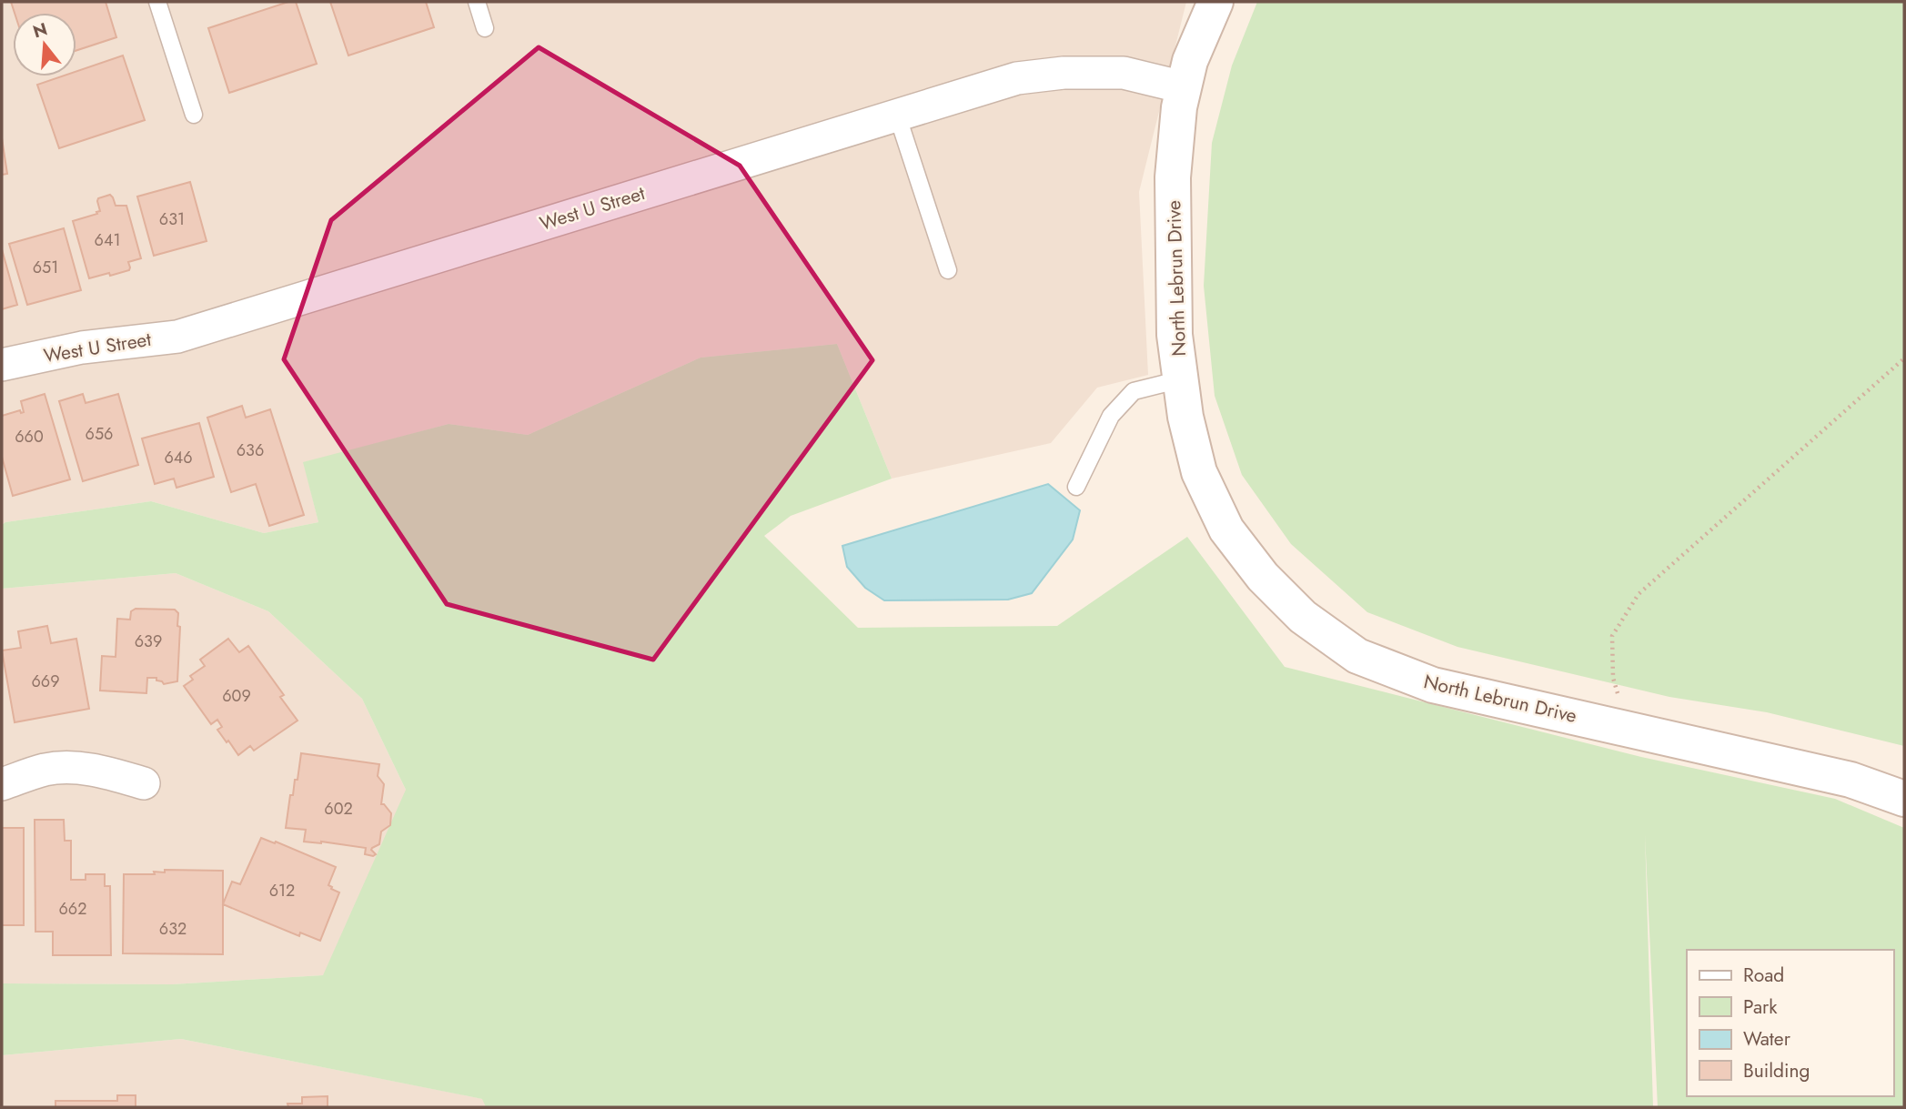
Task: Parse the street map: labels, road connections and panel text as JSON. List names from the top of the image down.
{
  "streets": {
    "street": ["West U Street", "North Lebrun Drive"]
  },
  "crossings": [
    ["West U Street", "North Lebrun Drive"]
  ],
  "house_numbers": [
    "631",
    "641",
    "651",
    "656",
    "660",
    "636",
    "646",
    "639",
    "669",
    "609",
    "602",
    "612",
    "662",
    "632"
  ],
  "legend": [
    "Road",
    "Park",
    "Water",
    "Building"
  ],
  "north": "top"
}
